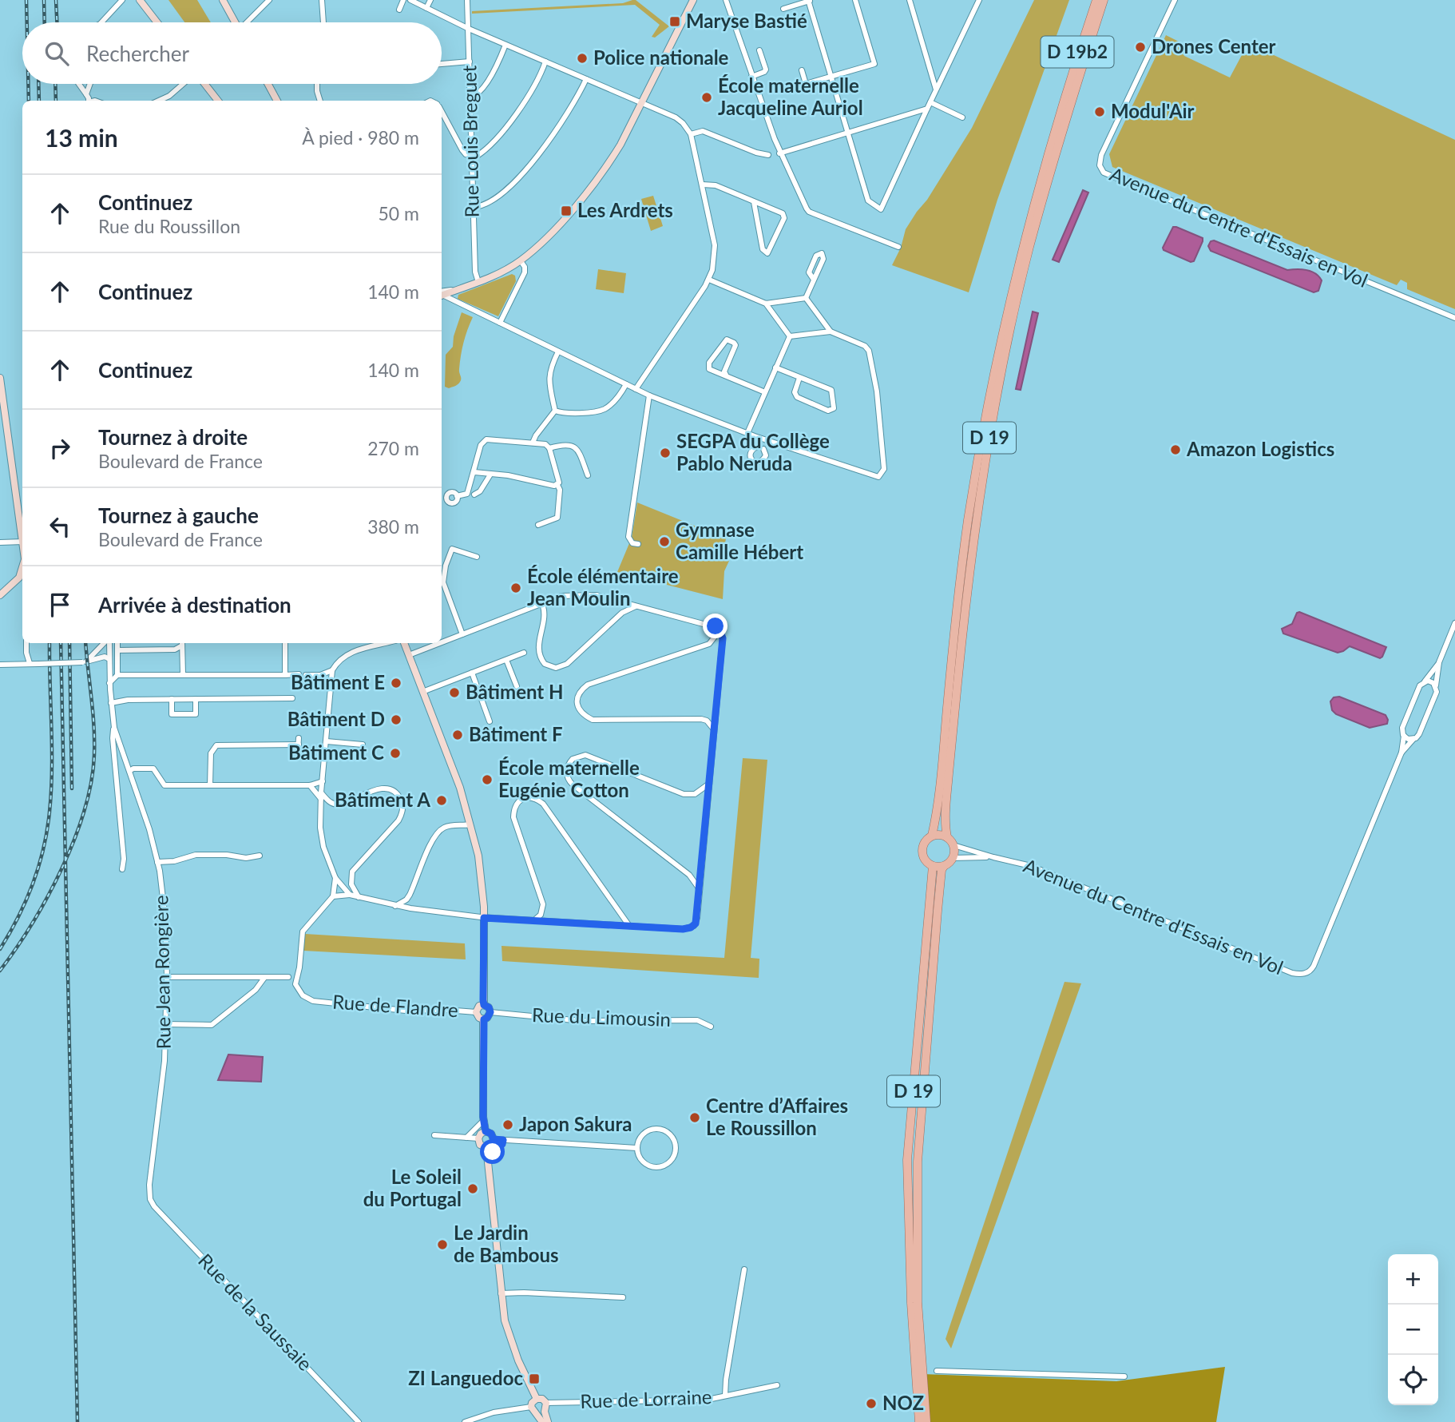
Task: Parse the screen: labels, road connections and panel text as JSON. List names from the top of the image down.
{
  "streets": {
    "main road": ["D 19b2", "D 19"],
    "street": [
      "Rue Louis Breguet",
      "Avenue du Centre d'Essais en Vol",
      "Rue Jean Rongière",
      "Rue de Flandre",
      "Rue du Limousin",
      "Rue de la Saussaie",
      "Rue de Lorraine"
    ]
  },
  "crossings": [
    ["D 19b2", "D 19"],
    ["Rue Jean Rongière", "Rue de la Saussaie"],
    ["Rue de Flandre", "Rue du Limousin"]
  ],
  "places": {
    "transit": ["Maryse Bastié", "Les Ardrets", "ZI Languedoc"],
    "other": [
      "Drones Center",
      "Police nationale",
      "École maternelle Jacqueline Auriol",
      "Modul'Air",
      "Amazon Logistics",
      "SEGPA du Collège Pablo Neruda",
      "Gymnase Camille Hébert",
      "École élémentaire Jean Moulin",
      "Bâtiment E",
      "Bâtiment H",
      "Bâtiment D",
      "Bâtiment F",
      "Bâtiment C",
      "École maternelle Eugénie Cotton",
      "Bâtiment A",
      "Centre d’Affaires Le Roussillon",
      "Japon Sakura",
      "Le Soleil du Portugal",
      "Le Jardin de Bambous",
      "NOZ"
    ]
  },
  "page": {
    "search": "Rechercher",
    "heading": ["13 min", "À pied · 980 m"],
    "list": [
      ["Continuez", "Rue du Roussillon", "50 m"],
      ["Continuez", "140 m"],
      ["Continuez", "140 m"],
      ["Tournez à droite", "Boulevard de France", "270 m"],
      ["Tournez à gauche", "Boulevard de France", "380 m"],
      "Arrivée à destination"
    ],
    "map_buttons": ["+", "−"]
  }
}
